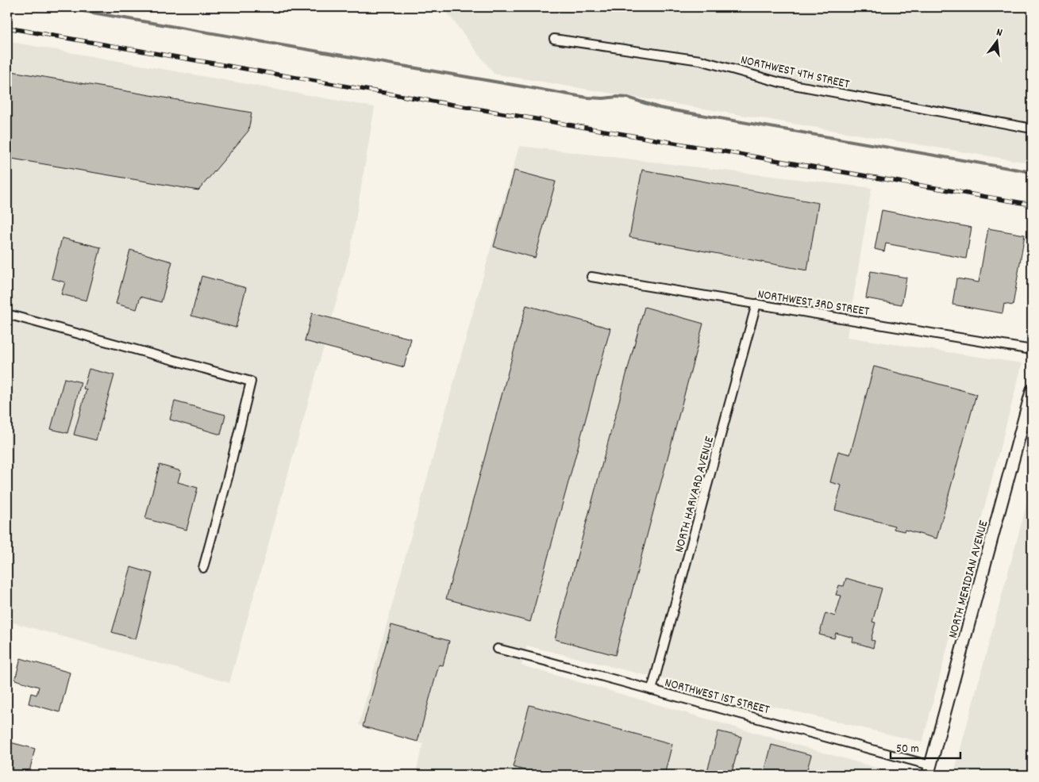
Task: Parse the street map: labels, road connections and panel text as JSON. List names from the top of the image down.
{
  "streets": {
    "main road": ["NORTH MERIDIAN AVENUE"],
    "street": [
      "NORTHWEST 4TH STREET",
      "NORTHWEST 3RD STREET",
      "NORTH HARVARD AVENUE",
      "NORTHWEST 1ST STREET"
    ]
  },
  "crossings": [
    ["NORTHWEST 3RD STREET", "NORTH HARVARD AVENUE"],
    ["NORTH HARVARD AVENUE", "NORTHWEST 1ST STREET"],
    ["NORTH MERIDIAN AVENUE", "NORTHWEST 1ST STREET"]
  ],
  "scale_bar": "50 m",
  "north": "top"
}
